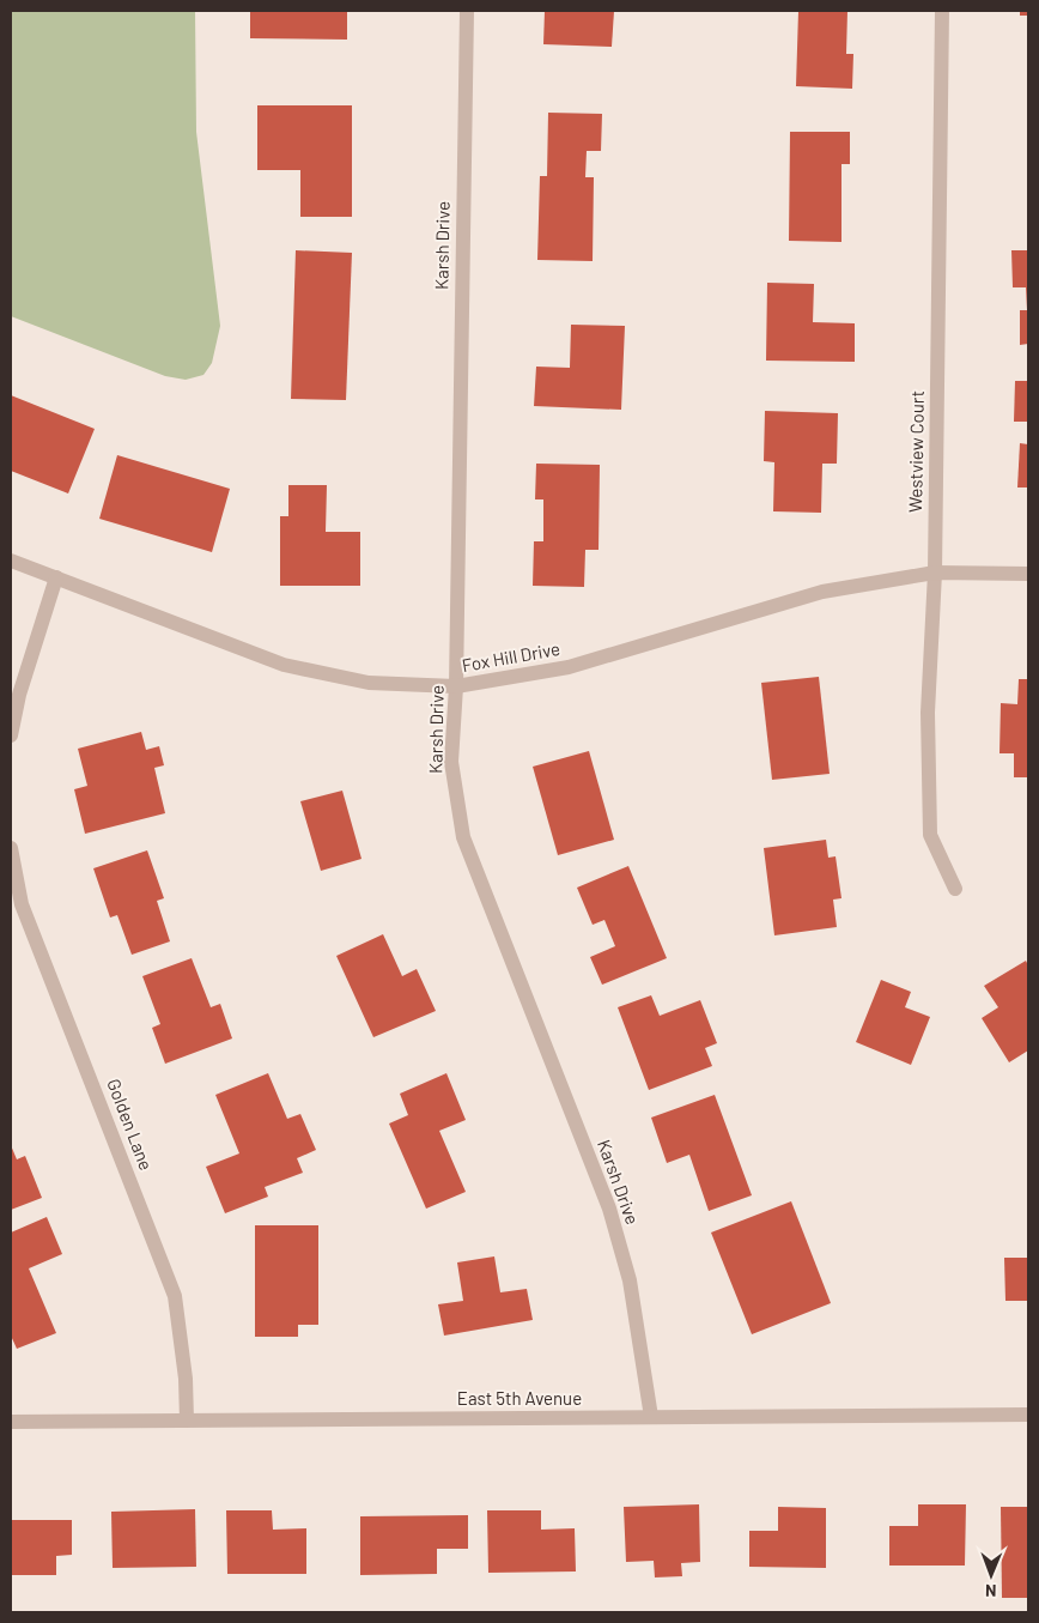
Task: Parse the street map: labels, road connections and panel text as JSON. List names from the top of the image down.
{
  "streets": {
    "street": [
      "Karsh Drive",
      "Westview Court",
      "Fox Hill Drive",
      "Golden Lane",
      "East 5th Avenue"
    ]
  },
  "crossings": [
    ["Karsh Drive", "Fox Hill Drive"],
    ["Karsh Drive", "East 5th Avenue"],
    ["Westview Court", "Fox Hill Drive"],
    ["Golden Lane", "East 5th Avenue"]
  ],
  "north": "bottom"
}
